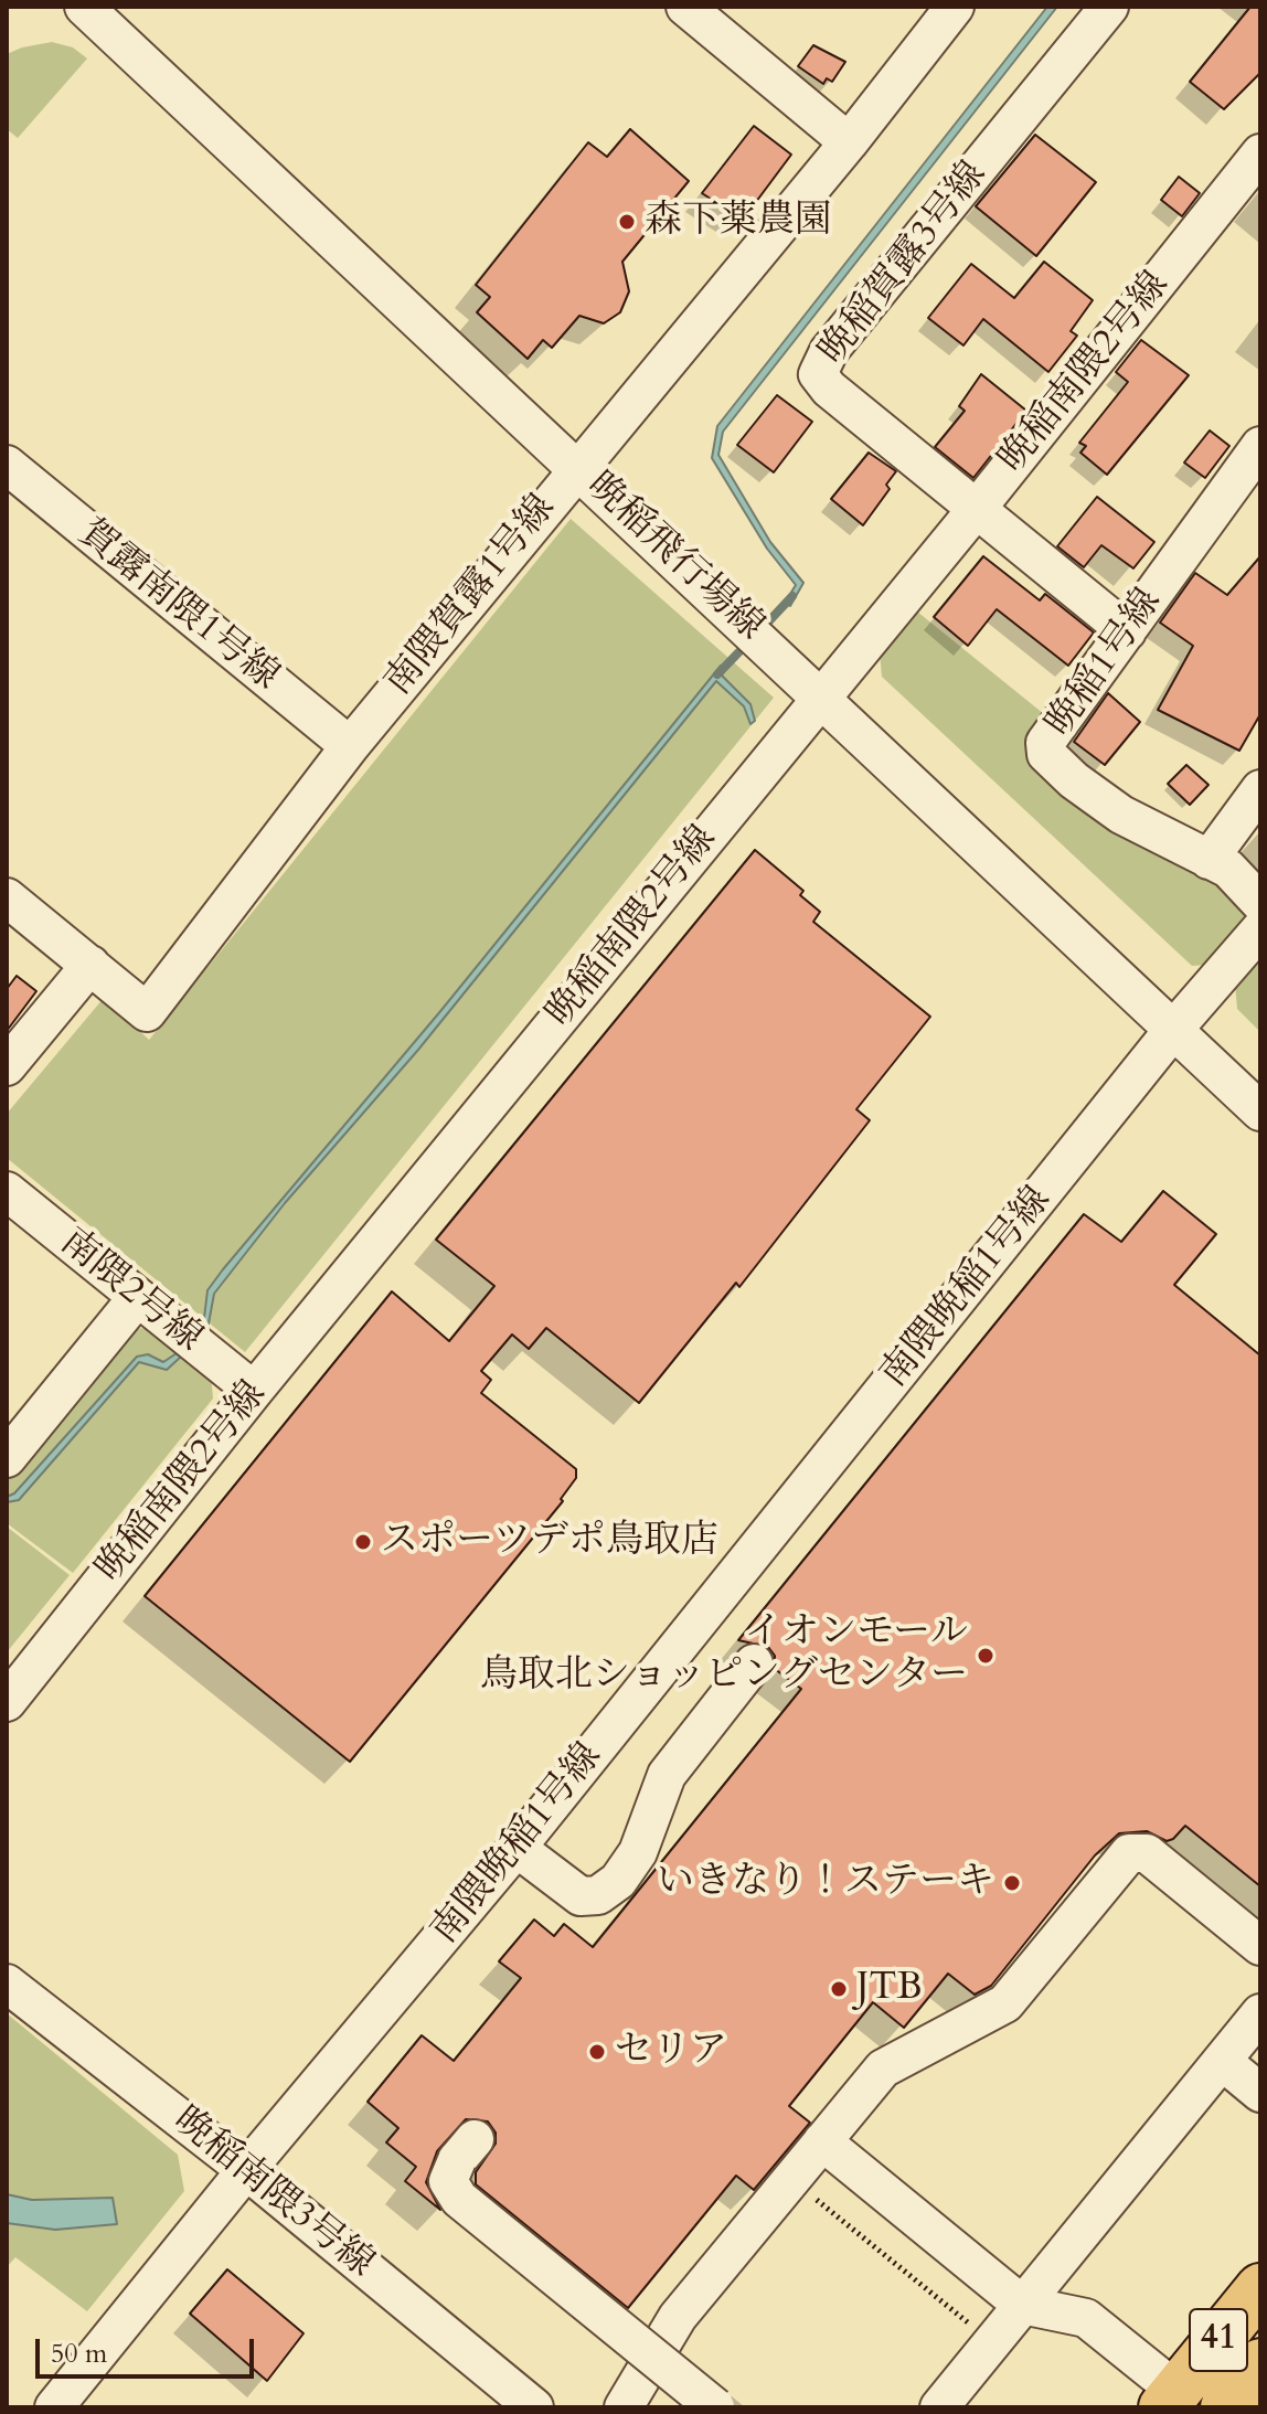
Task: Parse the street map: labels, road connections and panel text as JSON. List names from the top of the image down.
{
  "streets": {
    "main road": ["41"],
    "street": [
      "晩稲賀露3号線",
      "晩稲南隈2号線",
      "晩稲飛行場線",
      "南隈賀露1号線",
      "賀露南隈1号線",
      "晩稲1号線",
      "南隈晩稲1号線",
      "南隈2号線",
      "晩稲南隈3号線"
    ]
  },
  "crossings": [
    ["晩稲賀露3号線", "晩稲南隈2号線"],
    ["晩稲賀露3号線", "晩稲1号線"],
    ["晩稲南隈2号線", "晩稲飛行場線"],
    ["晩稲南隈2号線", "南隈2号線"],
    ["晩稲飛行場線", "南隈賀露1号線"],
    ["晩稲飛行場線", "南隈晩稲1号線"],
    ["南隈賀露1号線", "賀露南隈1号線"],
    ["南隈晩稲1号線", "晩稲南隈3号線"]
  ],
  "places": [
    "森下薬農園",
    "スポーツデポ鳥取店",
    "イオンモール 鳥取北ショッピングセンター",
    "いきなり！ステーキ",
    "JTB",
    "セリア"
  ],
  "scale_bar": "50 m"
}
